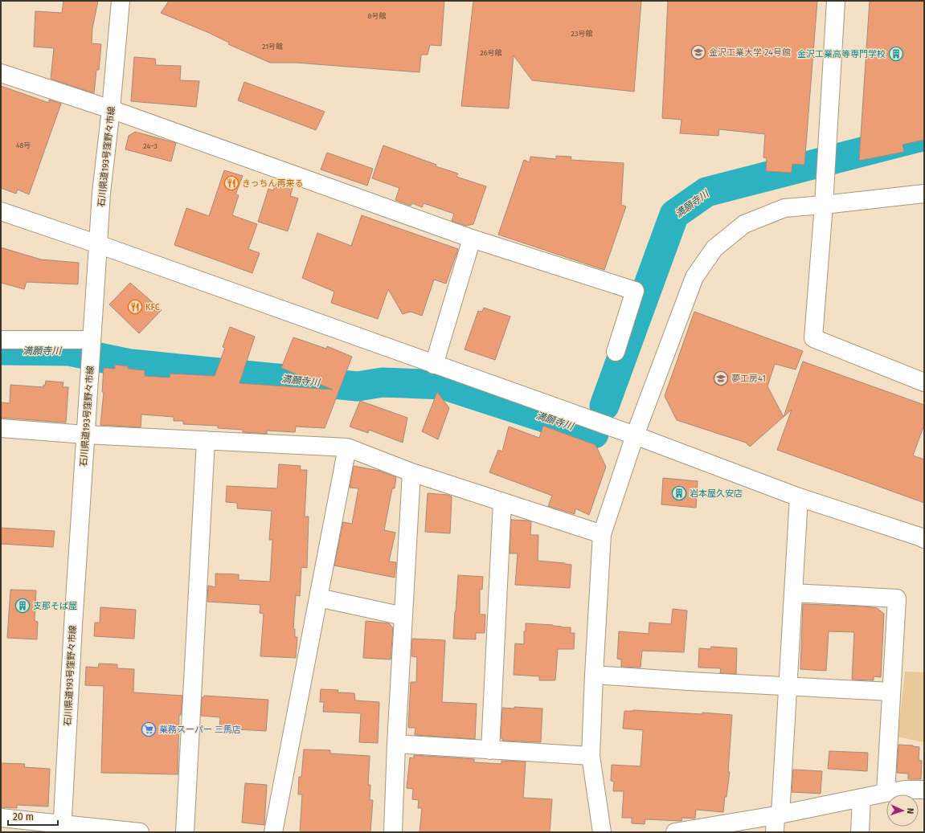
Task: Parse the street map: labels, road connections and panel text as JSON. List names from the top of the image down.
{
  "streets": {
    "street": ["石川県道193号窪野々市線"]
  },
  "water": ["満願寺川"],
  "places": {
    "school or university": ["金沢工業大学 24号館", "夢工房41"],
    "building": ["金沢工業高等専門学校", "岩本屋久安店", "支那そば屋"],
    "restaurant": ["きっちん再来る", "KFC"],
    "supermarket": ["業務スーパー 三馬店"]
  },
  "house_numbers": [
    "8号館",
    "23号館",
    "21号館",
    "26号館",
    "48号",
    "24−3"
  ],
  "scale_bar": "20 m",
  "north": "right"
}
